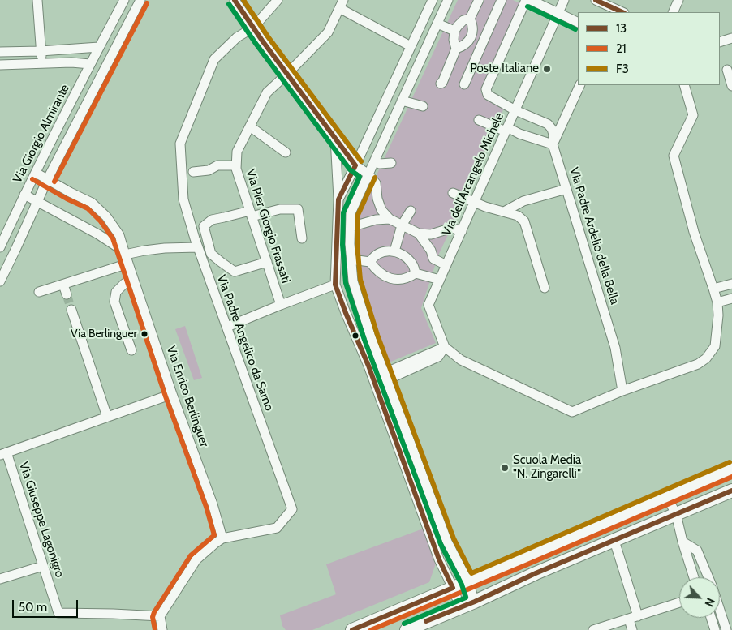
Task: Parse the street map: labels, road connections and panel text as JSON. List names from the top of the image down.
{
  "streets": {
    "street": [
      "Via Giorgio Almirante",
      "Via dell'Arcangelo Michele",
      "Via Pier Giorgio Frassati",
      "Via Padre Ardelio della Bella",
      "Via Padre Angelico da Sarno",
      "Via Enrico Berlinguer",
      "Via Giuseppe Lagonigro"
    ]
  },
  "crossings": [
    ["Via Giorgio Almirante", "Via Enrico Berlinguer"],
    ["Via dell'Arcangelo Michele", "Via Padre Ardelio della Bella"],
    ["Via Padre Angelico da Sarno", "Via Enrico Berlinguer"],
    ["Via Padre Angelico da Sarno", "Via Giuseppe Lagonigro"]
  ],
  "places": ["Poste Italiane", "Via Berlinguer", "Scuola Media \"N. Zingarelli\""],
  "lines": ["transit line 13", "transit line F3", "transit line 21"],
  "legend": ["13", "21", "F3"],
  "scale_bar": "50 m",
  "north": "bottom right"
}
